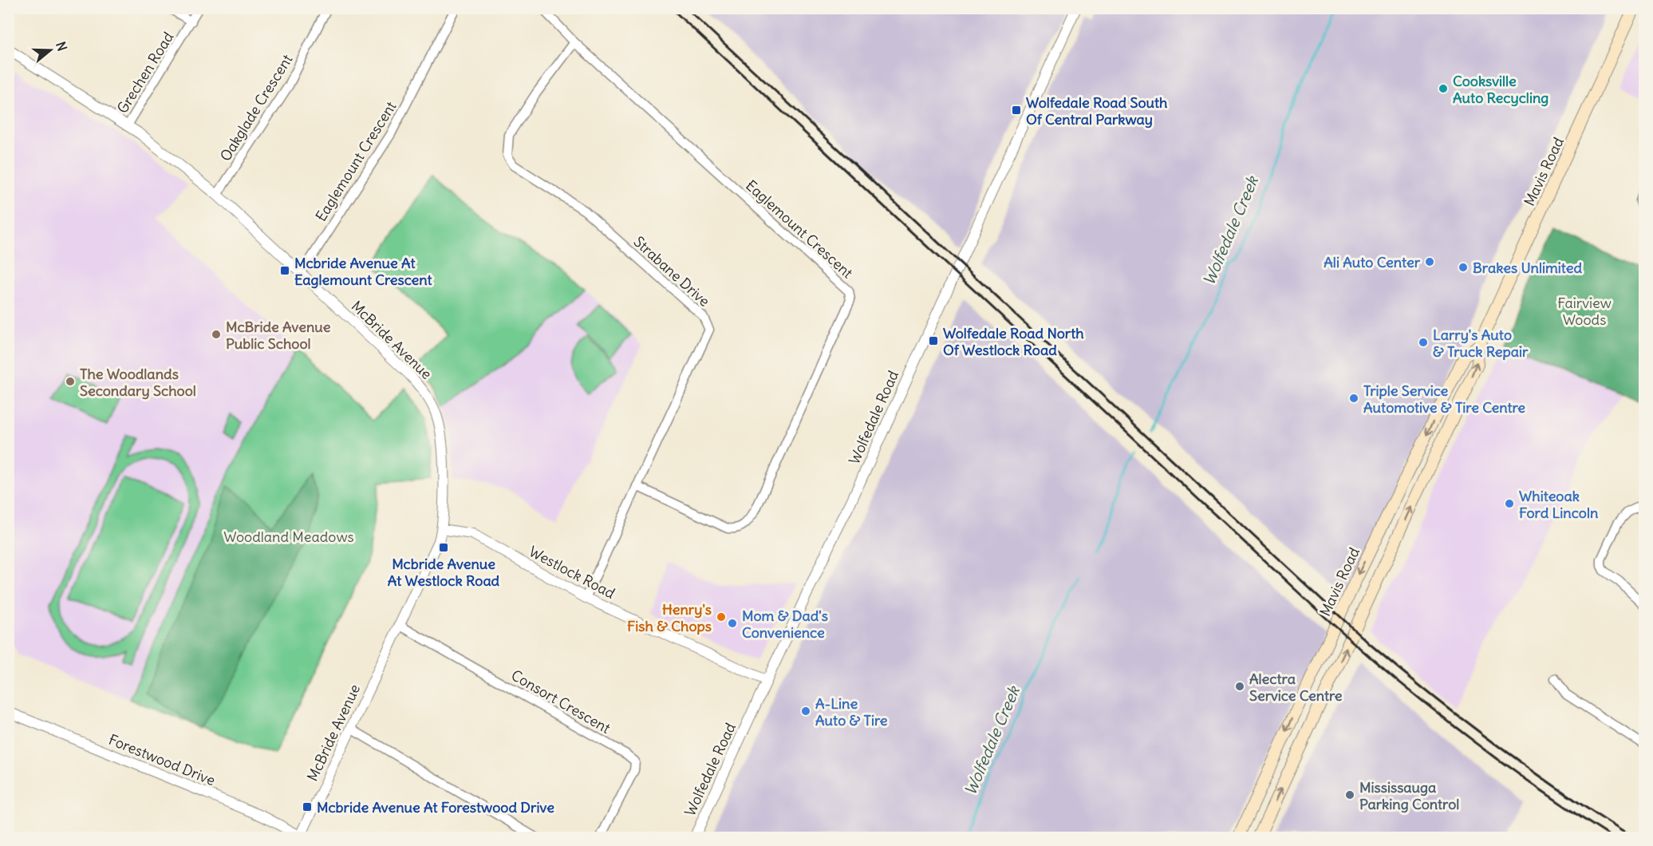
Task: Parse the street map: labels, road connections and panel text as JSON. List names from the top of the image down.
{
  "streets": {
    "main road": ["Mavis Road"],
    "street": [
      "Grechen Road",
      "Oakglade Crescent",
      "Eaglemount Crescent",
      "Strabane Drive",
      "McBride Avenue",
      "Wolfedale Road",
      "Westlock Road",
      "Consort Crescent",
      "Forestwood Drive"
    ]
  },
  "crossings": [
    ["Grechen Road", "McBride Avenue"],
    ["Oakglade Crescent", "McBride Avenue"],
    ["Eaglemount Crescent", "Strabane Drive"],
    ["Eaglemount Crescent", "McBride Avenue"],
    ["Strabane Drive", "Westlock Road"],
    ["McBride Avenue", "Westlock Road"],
    ["McBride Avenue", "Consort Crescent"],
    ["McBride Avenue", "Forestwood Drive"],
    ["Wolfedale Road", "Westlock Road"]
  ],
  "water": ["Wolfedale Creek"],
  "parks": ["Fairview Woods", "Woodland Meadows"],
  "places": {
    "other": [
      "Cooksville Auto Recycling",
      "Ali Auto Center",
      "Brakes Unlimited",
      "McBride Avenue Public School",
      "Larry's Auto & Truck Repair",
      "The Woodlands Secondary School",
      "Triple Service Automotive & Tire Centre",
      "Whiteoak Ford Lincoln",
      "Henry's Fish & Chops",
      "Mom & Dad's Convenience",
      "Alectra Service Centre",
      "A-Line Auto & Tire",
      "Mississauga Parking Control"
    ],
    "transit": [
      "Wolfedale Road South Of Central Parkway",
      "Mcbride Avenue At Eaglemount Crescent",
      "Wolfedale Road North Of Westlock Road",
      "Mcbride Avenue At Westlock Road",
      "Mcbride Avenue At Forestwood Drive"
    ]
  },
  "north": "right"
}
